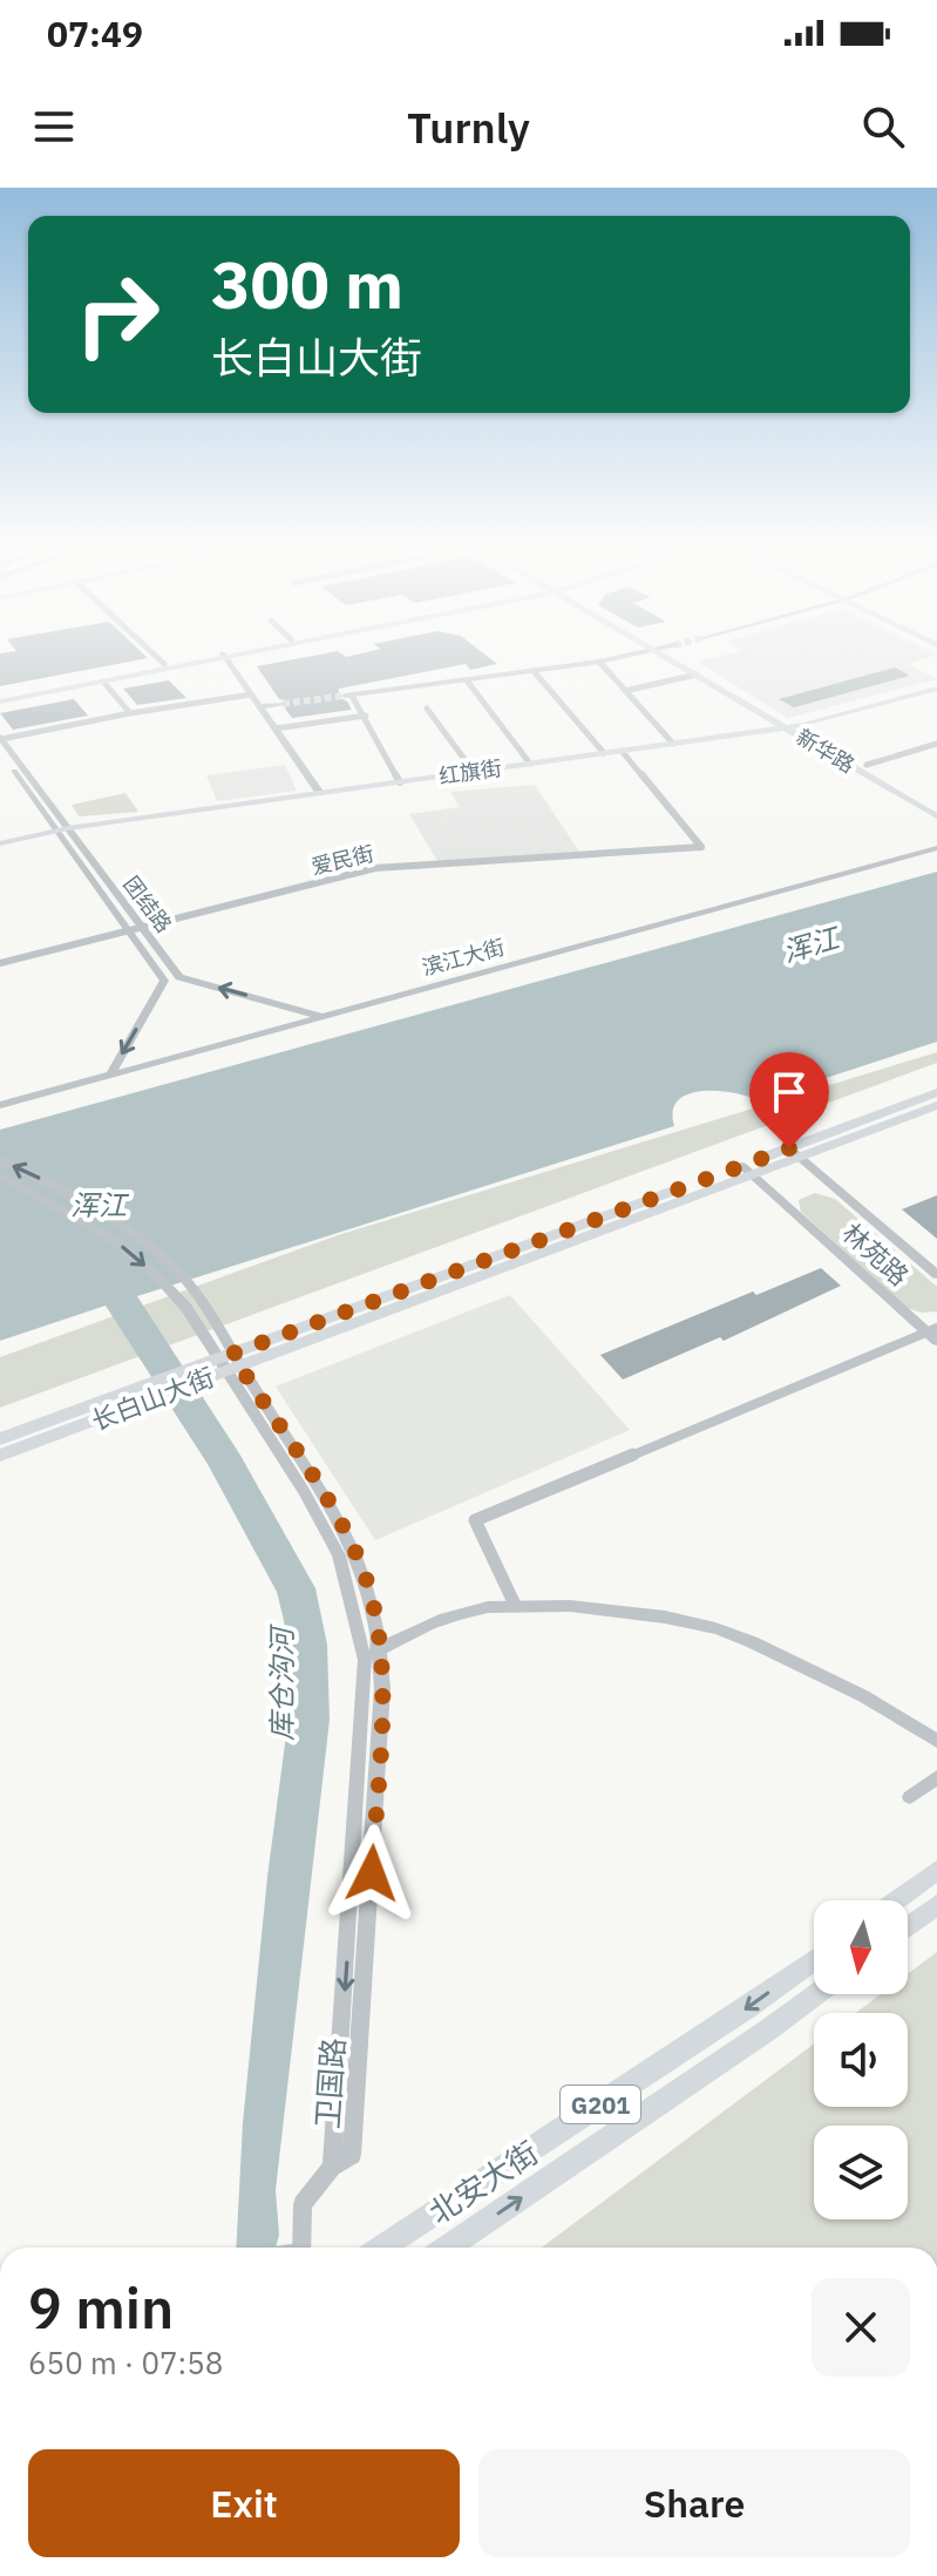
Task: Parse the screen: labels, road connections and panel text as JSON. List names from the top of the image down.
{
  "streets": {
    "main road": [
      "新华路",
      "红旗街",
      "长白山大街",
      "G201",
      "北安大街"
    ],
    "street": [
      "爱民街",
      "团结路",
      "滨江大街",
      "林苑路",
      "卫国路"
    ]
  },
  "crossings": [
    ["新华路", "红旗街"],
    ["红旗街", "爱民街"],
    ["红旗街", "团结路"],
    ["爱民街", "团结路"],
    ["林苑路", "长白山大街"],
    ["长白山大街", "卫国路"]
  ],
  "water": ["浑江", "库仓沟河"],
  "north": "bottom",
  "page": {
    "status": "07:49",
    "header": "Turnly",
    "turn": ["300 m", "长白山大街"],
    "heading": ["9 min", "650 m · 07:58"],
    "buttons": ["Exit", "Share"]
  }
}
